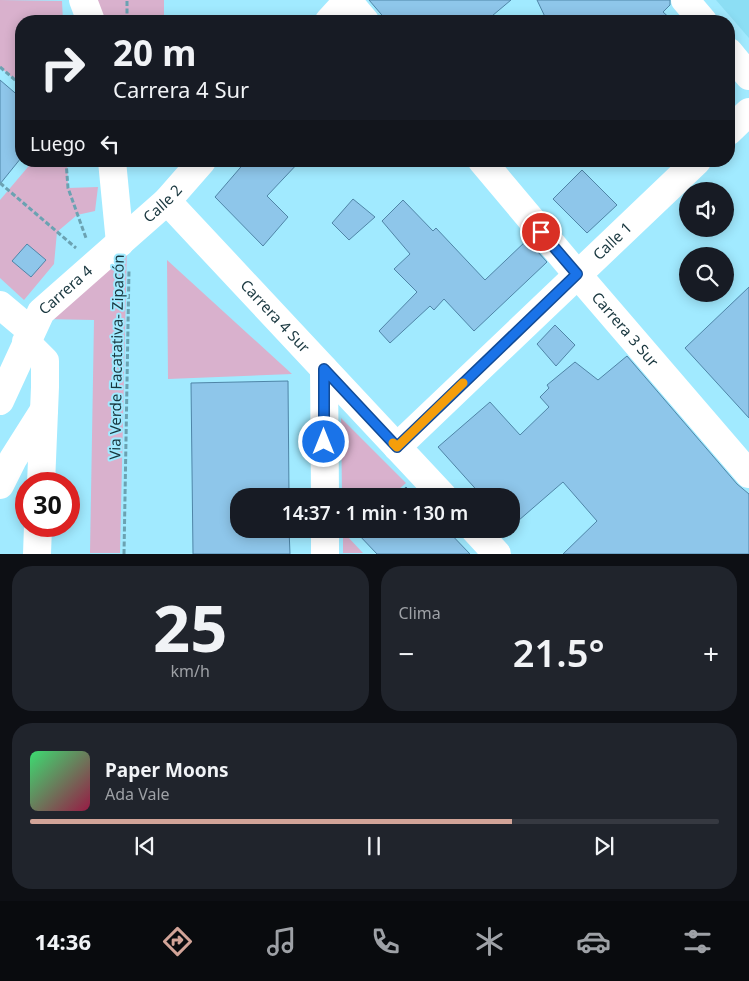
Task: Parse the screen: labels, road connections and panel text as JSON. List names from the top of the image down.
{
  "streets": {
    "street": [
      "Calle 2",
      "Calle 1",
      "Carrera 4",
      "Carrera 4 Sur",
      "Carrera 3 Sur"
    ],
    "path": ["Via Verde Facatativa- Zipacón"]
  },
  "crossings": [
    ["Calle 2", "Carrera 4"],
    ["Calle 2", "Carrera 4 Sur"],
    ["Calle 2", "Via Verde Facatativa- Zipacón"],
    ["Calle 1", "Carrera 4 Sur"],
    ["Calle 1", "Carrera 3 Sur"],
    ["Carrera 4", "Via Verde Facatativa- Zipacón"]
  ],
  "page": {
    "turn": ["20 m", "Carrera 4 Sur"],
    "then": "Luego",
    "limit": "30",
    "trip": "14:37 · 1 min · 130 m",
    "tile": [
      ["25", "km/h"],
      "Clima"
    ],
    "heat": ["−", "21.5°", "+"],
    "song": ["Paper Moons", "Ada Vale"],
    "tabs": "14:36"
  }
}
